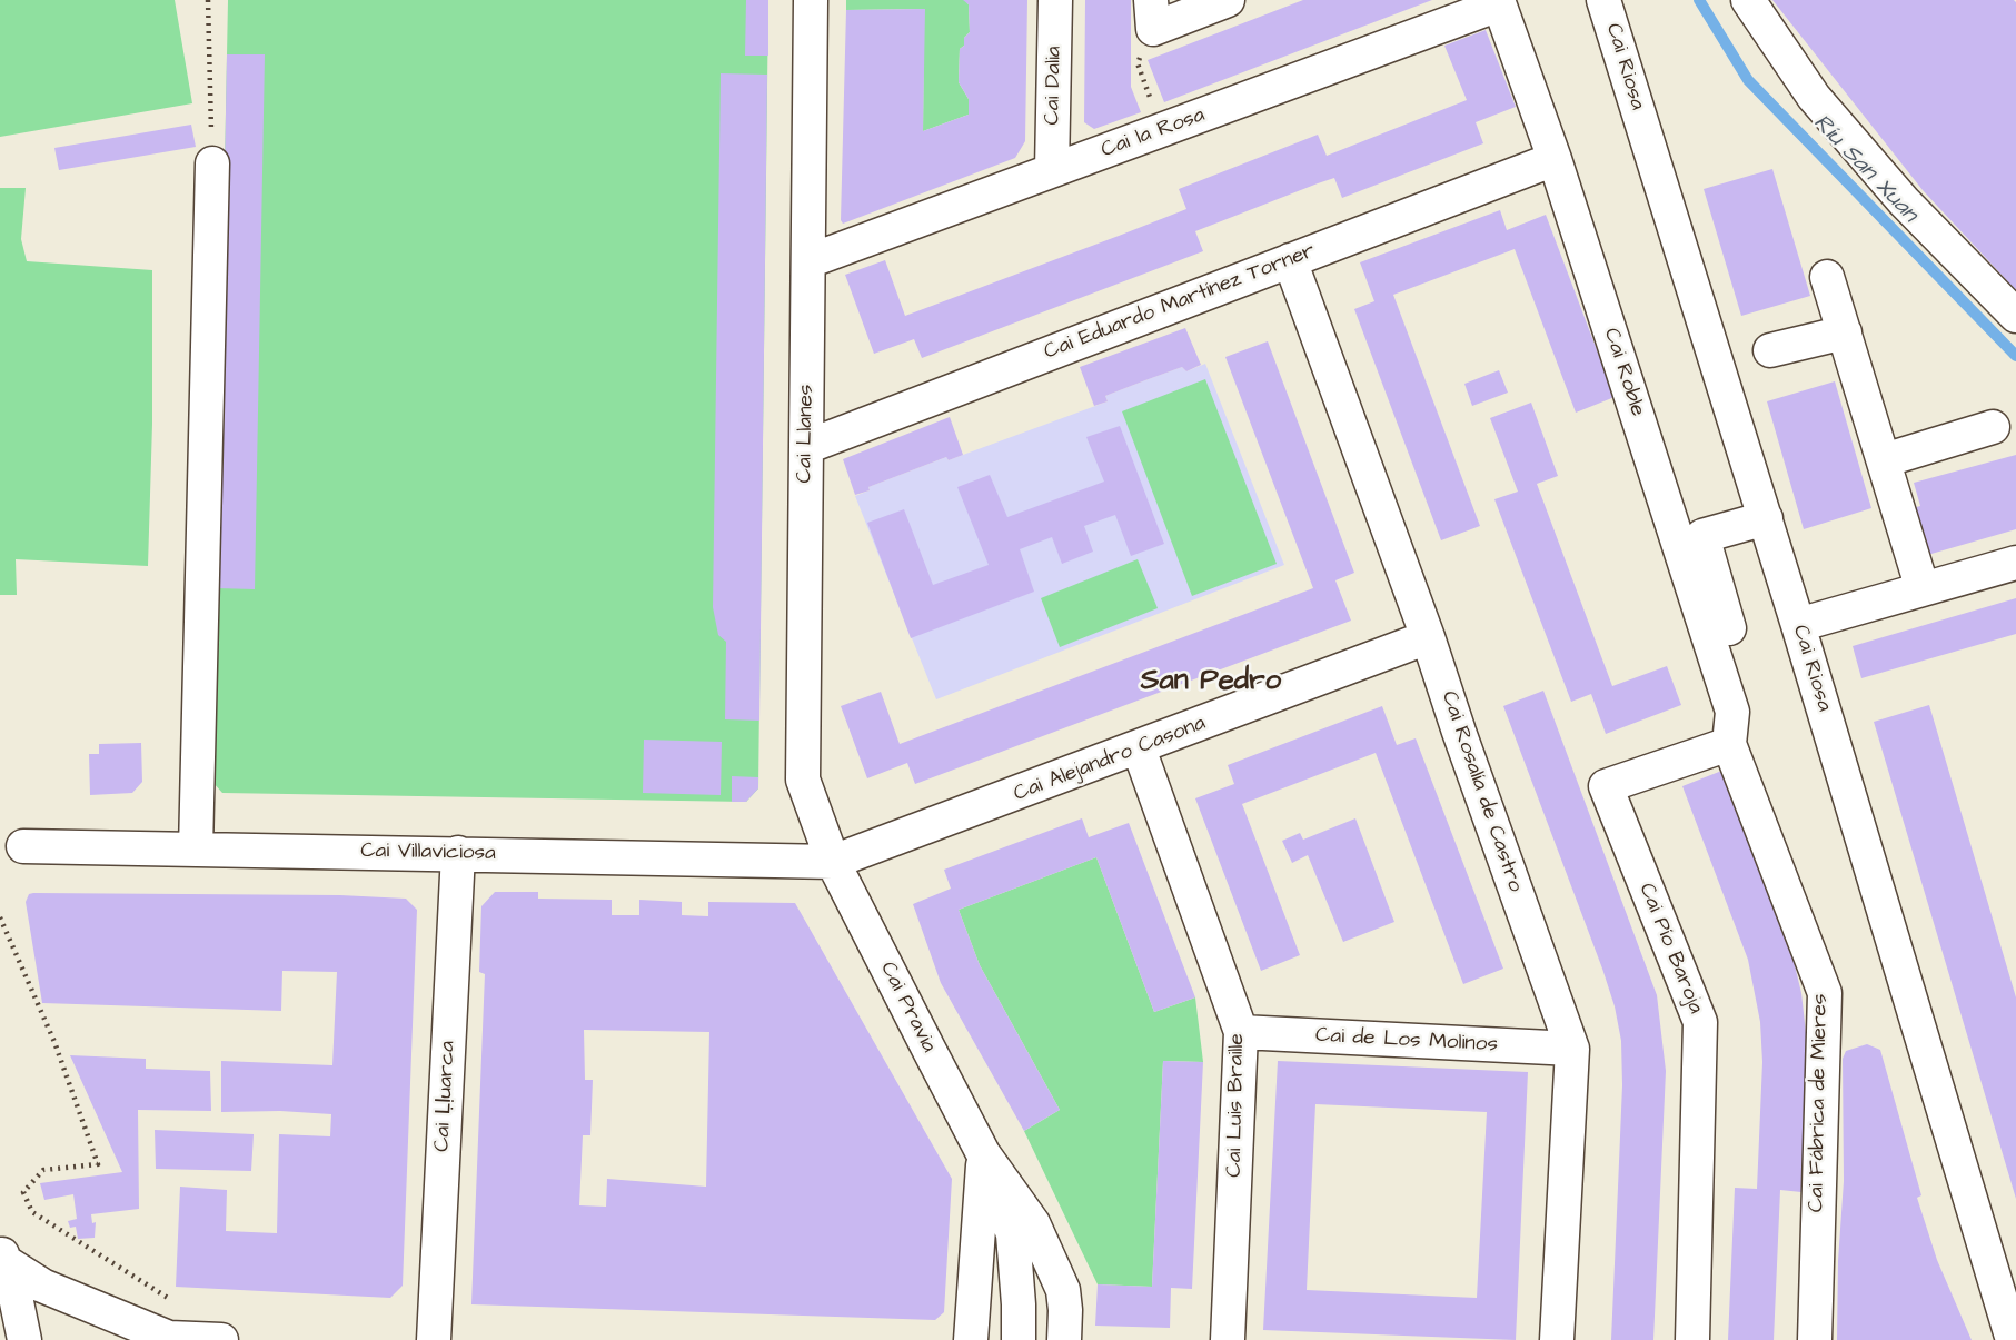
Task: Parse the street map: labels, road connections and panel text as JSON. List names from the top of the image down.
{
  "streets": {
    "street": [
      "Cai Riosa",
      "Cai Dalia",
      "Cai la Rosa",
      "Cai Eduardo Martínez Torner",
      "Cai Roble",
      "Cai Llanes",
      "Cai Alejandro Casona",
      "Cai Rosalía de Castro",
      "Cai Villaviciosa",
      "Cai Pío Baroja",
      "Cai Pravia",
      "Cai de Los Molinos",
      "Cai Ḷḷuarca",
      "Cai Fábrica de Mieres",
      "Cai Luis Braille"
    ]
  },
  "crossings": [
    ["Cai Dalia", "Cai la Rosa"],
    ["Cai la Rosa", "Cai Roble"],
    ["Cai la Rosa", "Cai Llanes"],
    ["Cai Eduardo Martínez Torner", "Cai Roble"],
    ["Cai Eduardo Martínez Torner", "Cai Llanes"],
    ["Cai Eduardo Martínez Torner", "Cai Rosalía de Castro"],
    ["Cai Roble", "Cai Pío Baroja"],
    ["Cai Roble", "Cai Fábrica de Mieres"],
    ["Cai Llanes", "Cai Alejandro Casona"],
    ["Cai Llanes", "Cai Villaviciosa"],
    ["Cai Llanes", "Cai Pravia"],
    ["Cai Alejandro Casona", "Cai Rosalía de Castro"],
    ["Cai Alejandro Casona", "Cai Villaviciosa"],
    ["Cai Alejandro Casona", "Cai Pravia"],
    ["Cai Alejandro Casona", "Cai Luis Braille"],
    ["Cai Rosalía de Castro", "Cai de Los Molinos"],
    ["Cai Villaviciosa", "Cai Pravia"],
    ["Cai Villaviciosa", "Cai Ḷḷuarca"],
    ["Cai Pío Baroja", "Cai Fábrica de Mieres"],
    ["Cai de Los Molinos", "Cai Luis Braille"]
  ],
  "districts": ["San Pedro"],
  "water": ["Ríu San Xuan"]
}
